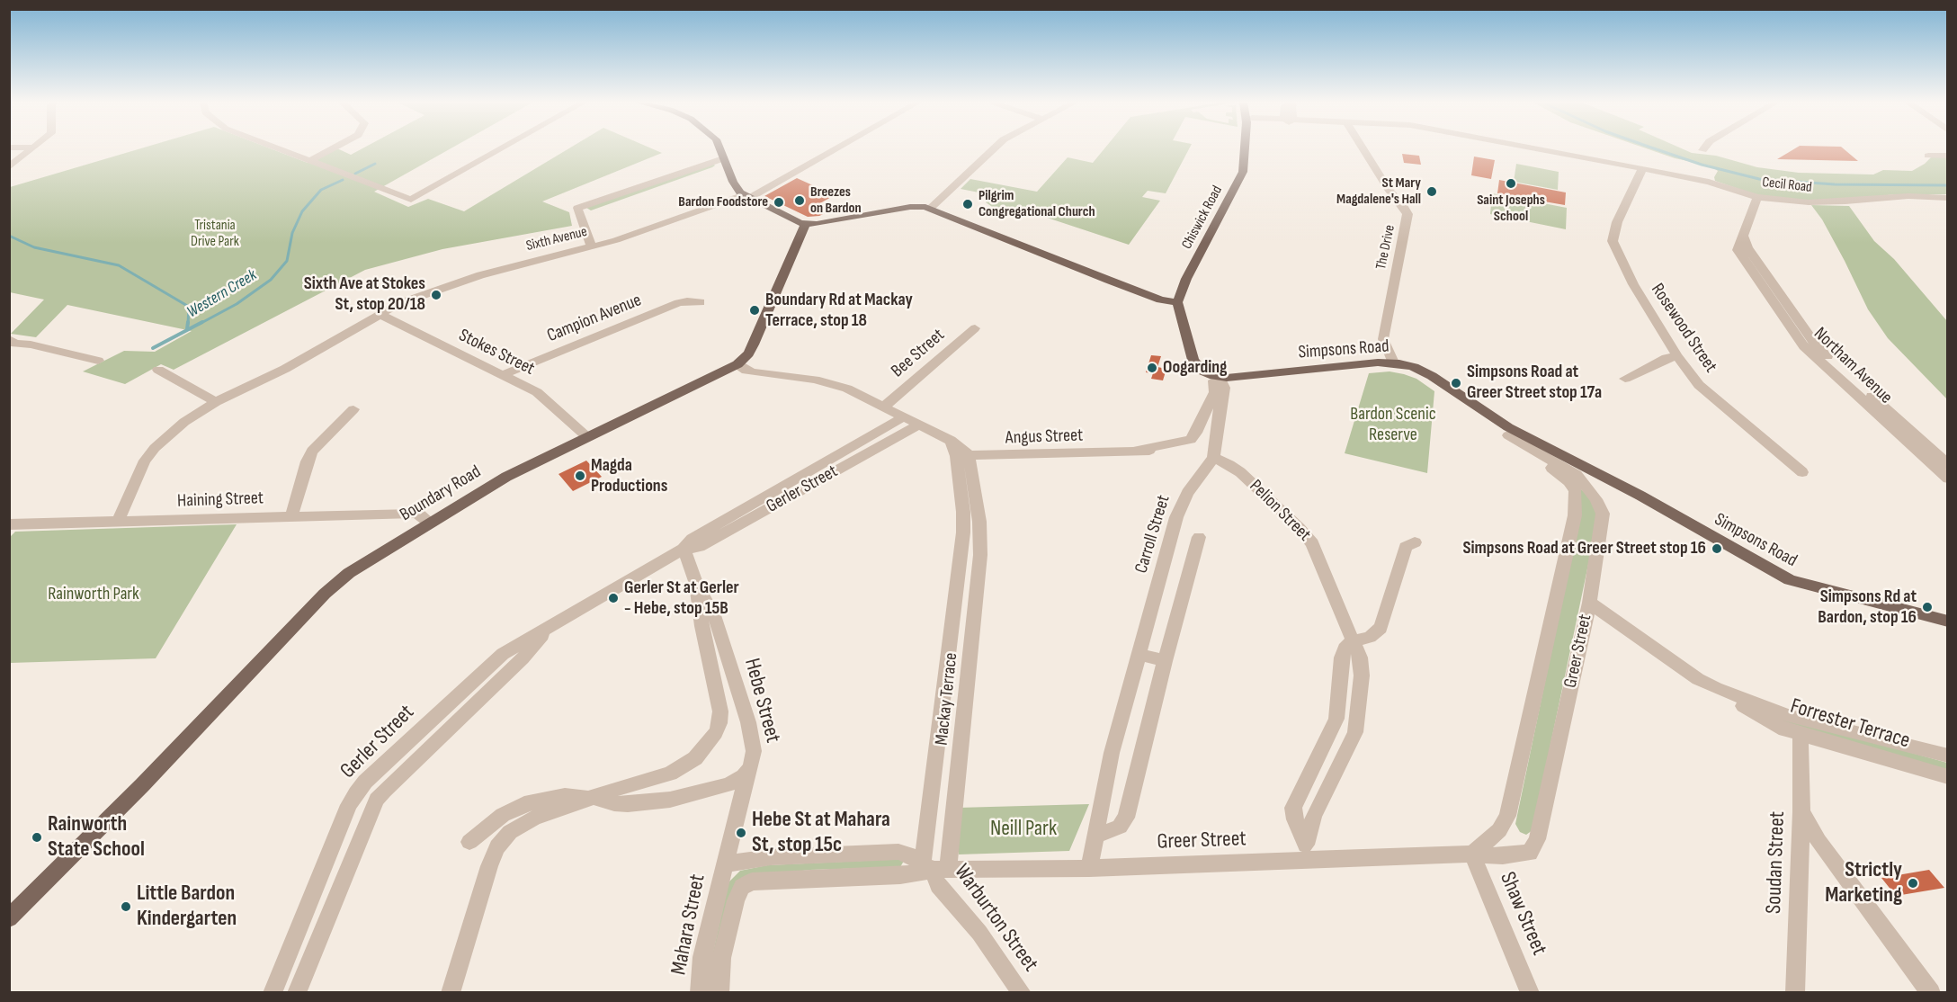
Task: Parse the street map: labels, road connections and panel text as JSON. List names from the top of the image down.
{
  "streets": {
    "main road": ["Chiswick Road", "Simpsons Road", "Boundary Road"],
    "street": [
      "Cecil Road",
      "Sixth Avenue",
      "The Drive",
      "Campion Avenue",
      "Rosewood Street",
      "Stokes Street",
      "Bee Street",
      "Northam Avenue",
      "Angus Street",
      "Gerler Street",
      "Haining Street",
      "Pelion Street",
      "Carroll Street",
      "Greer Street",
      "Mackay Terrace",
      "Hebe Street",
      "Forrester Terrace",
      "Soudan Street",
      "Shaw Street",
      "Warburton Street",
      "Mahara Street"
    ]
  },
  "crossings": [
    ["Cecil Road", "Rosewood Street"],
    ["Cecil Road", "Northam Avenue"],
    ["Sixth Avenue", "Stokes Street"],
    ["Sixth Avenue", "Haining Street"],
    ["The Drive", "Simpsons Road"],
    ["Campion Avenue", "Stokes Street"],
    ["Simpsons Road", "Carroll Street"],
    ["Simpsons Road", "Greer Street"],
    ["Stokes Street", "Boundary Road"],
    ["Angus Street", "Carroll Street"],
    ["Angus Street", "Mackay Terrace"],
    ["Gerler Street", "Hebe Street"],
    ["Boundary Road", "Haining Street"],
    ["Pelion Street", "Carroll Street"],
    ["Carroll Street", "Greer Street"],
    ["Greer Street", "Mackay Terrace"],
    ["Greer Street", "Forrester Terrace"],
    ["Greer Street", "Shaw Street"],
    ["Greer Street", "Warburton Street"],
    ["Greer Street", "Mahara Street"],
    ["Mackay Terrace", "Warburton Street"],
    ["Mackay Terrace", "Mahara Street"],
    ["Hebe Street", "Mahara Street"],
    ["Forrester Terrace", "Soudan Street"],
    ["Warburton Street", "Mahara Street"]
  ],
  "water": ["Western Creek"],
  "parks": [
    "Tristania Drive Park",
    "Bardon Scenic Reserve",
    "Rainworth Park",
    "Neill Park"
  ],
  "places": [
    "Saint Josephs School",
    "St Mary Magdalene's Hall",
    "Breezes on Bardon",
    "Bardon Foodstore",
    "Pilgrim Congregational Church",
    "Sixth Ave at Stokes St, stop 20/18",
    "Boundary Rd at Mackay Terrace, stop 18",
    "Oogarding",
    "Simpsons Road at Greer Street stop 17a",
    "Magda Productions",
    "Simpsons Road at Greer Street stop 16",
    "Gerler St at Gerler - Hebe, stop 15B",
    "Simpsons Rd at Bardon, stop 16",
    "Hebe St at Mahara St, stop 15c",
    "Rainworth State School",
    "Strictly Marketing",
    "Little Bardon Kindergarten"
  ]
}
